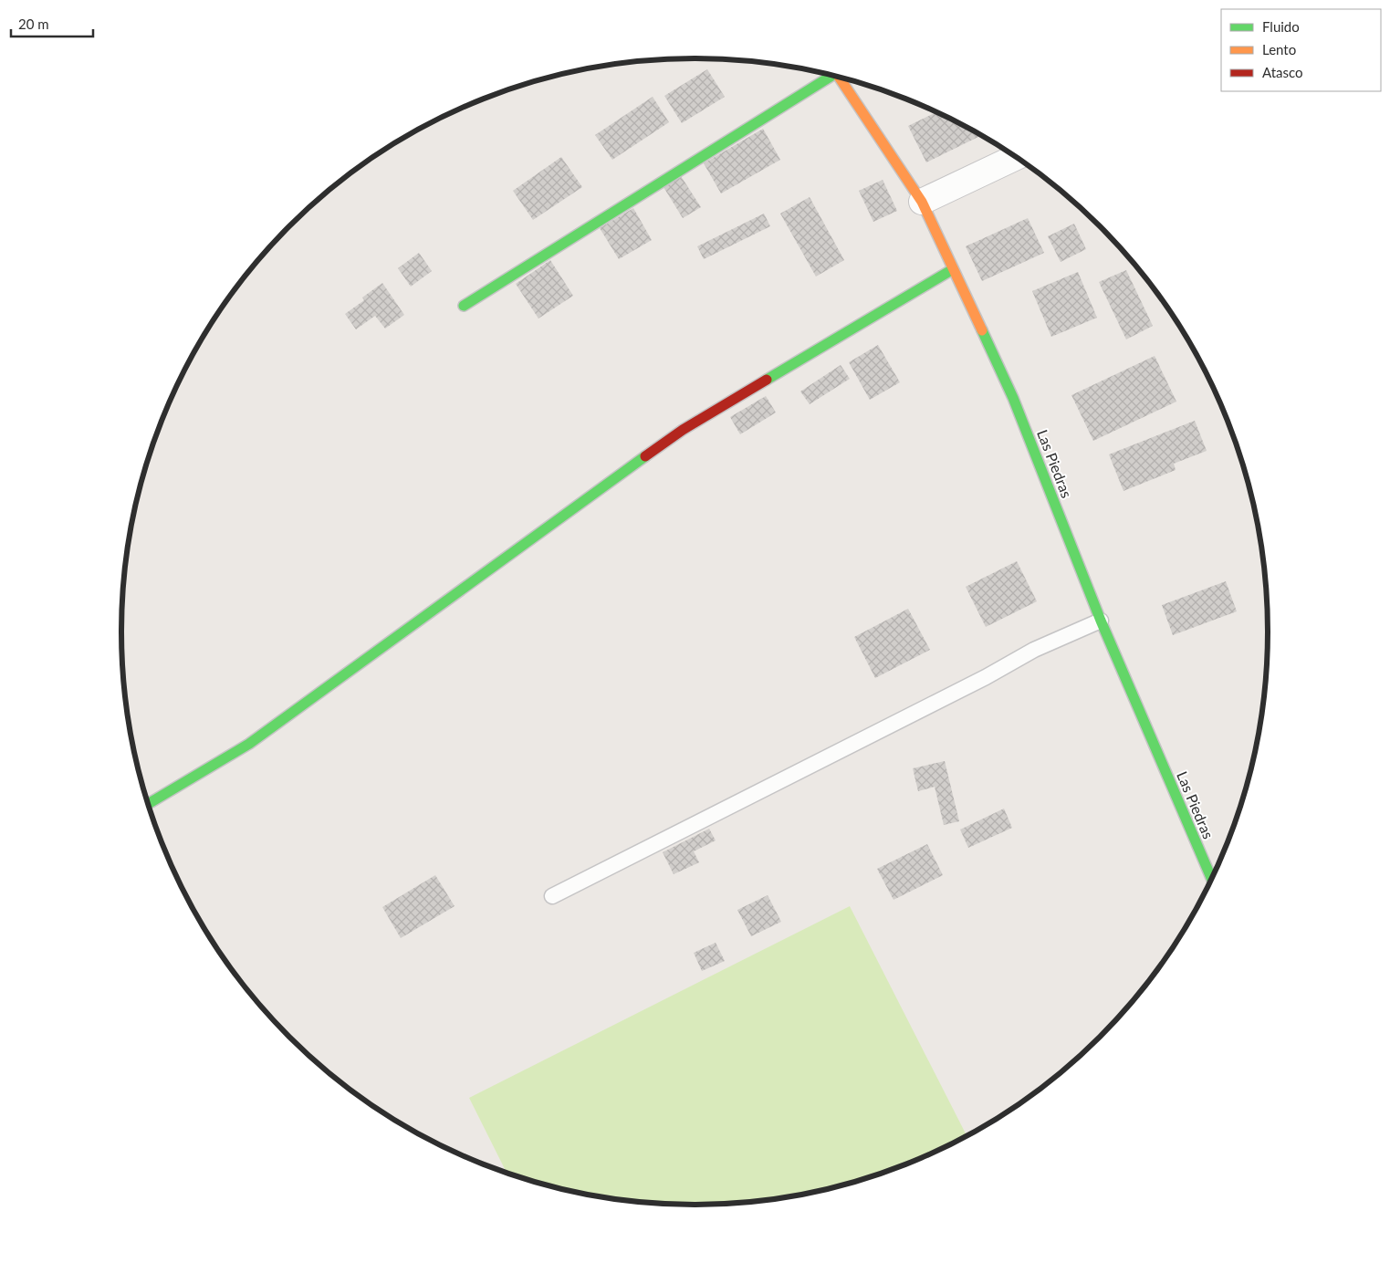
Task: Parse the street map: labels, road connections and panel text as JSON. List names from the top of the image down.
{
  "streets": {
    "street": ["Las Piedras"]
  },
  "legend": ["Fluido", "Lento", "Atasco"],
  "scale_bar": "20 m"
}
